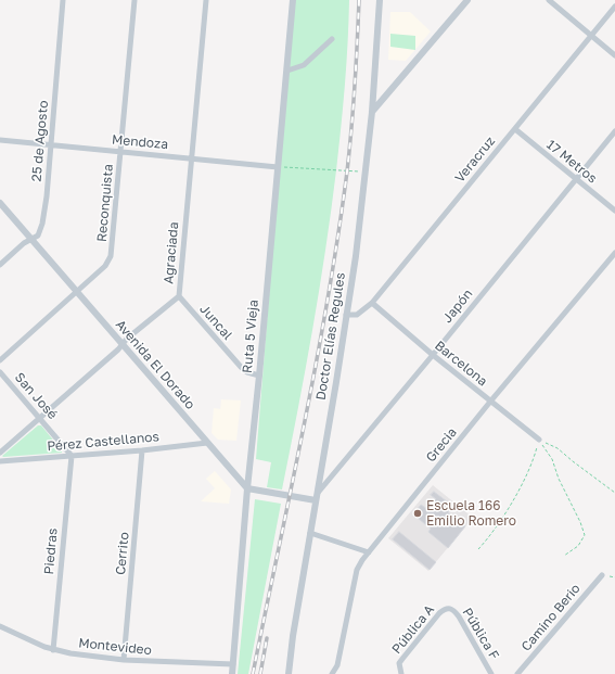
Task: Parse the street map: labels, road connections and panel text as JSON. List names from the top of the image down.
{
  "streets": {
    "street": [
      "25 de Agosto",
      "Mendoza",
      "Veracruz",
      "17 Metros",
      "Reconquista",
      "Agraciada",
      "Japón",
      "Juncal",
      "Ruta 5 Vieja",
      "Doctor Elías Regules",
      "Barcelona",
      "Avenida El Dorado",
      "San José",
      "Pérez Castellanos",
      "Grecia",
      "Piedras",
      "Cerrito",
      "Camino Berio",
      "Pública A",
      "Pública F",
      "Montevideo"
    ]
  },
  "crossings": [
    ["25 de Agosto", "Mendoza"],
    ["25 de Agosto", "Avenida El Dorado"],
    ["Mendoza", "Reconquista"],
    ["Mendoza", "Agraciada"],
    ["Mendoza", "Ruta 5 Vieja"],
    ["Veracruz", "17 Metros"],
    ["Veracruz", "Doctor Elías Regules"],
    ["Veracruz", "Barcelona"],
    ["17 Metros", "Japón"],
    ["Reconquista", "Avenida El Dorado"],
    ["Agraciada", "Juncal"],
    ["Agraciada", "Avenida El Dorado"],
    ["Agraciada", "San José"],
    ["Japón", "Doctor Elías Regules"],
    ["Japón", "Barcelona"],
    ["Juncal", "Ruta 5 Vieja"],
    ["Ruta 5 Vieja", "Avenida El Dorado"],
    ["Ruta 5 Vieja", "Montevideo"],
    ["Barcelona", "Grecia"],
    ["Avenida El Dorado", "Pérez Castellanos"],
    ["San José", "Pérez Castellanos"],
    ["San José", "Piedras"],
    ["Pérez Castellanos", "Piedras"],
    ["Pérez Castellanos", "Cerrito"],
    ["Piedras", "Montevideo"],
    ["Cerrito", "Montevideo"],
    ["Pública A", "Pública F"]
  ],
  "places": ["Escuela 166 Emilio Romero"]
}
